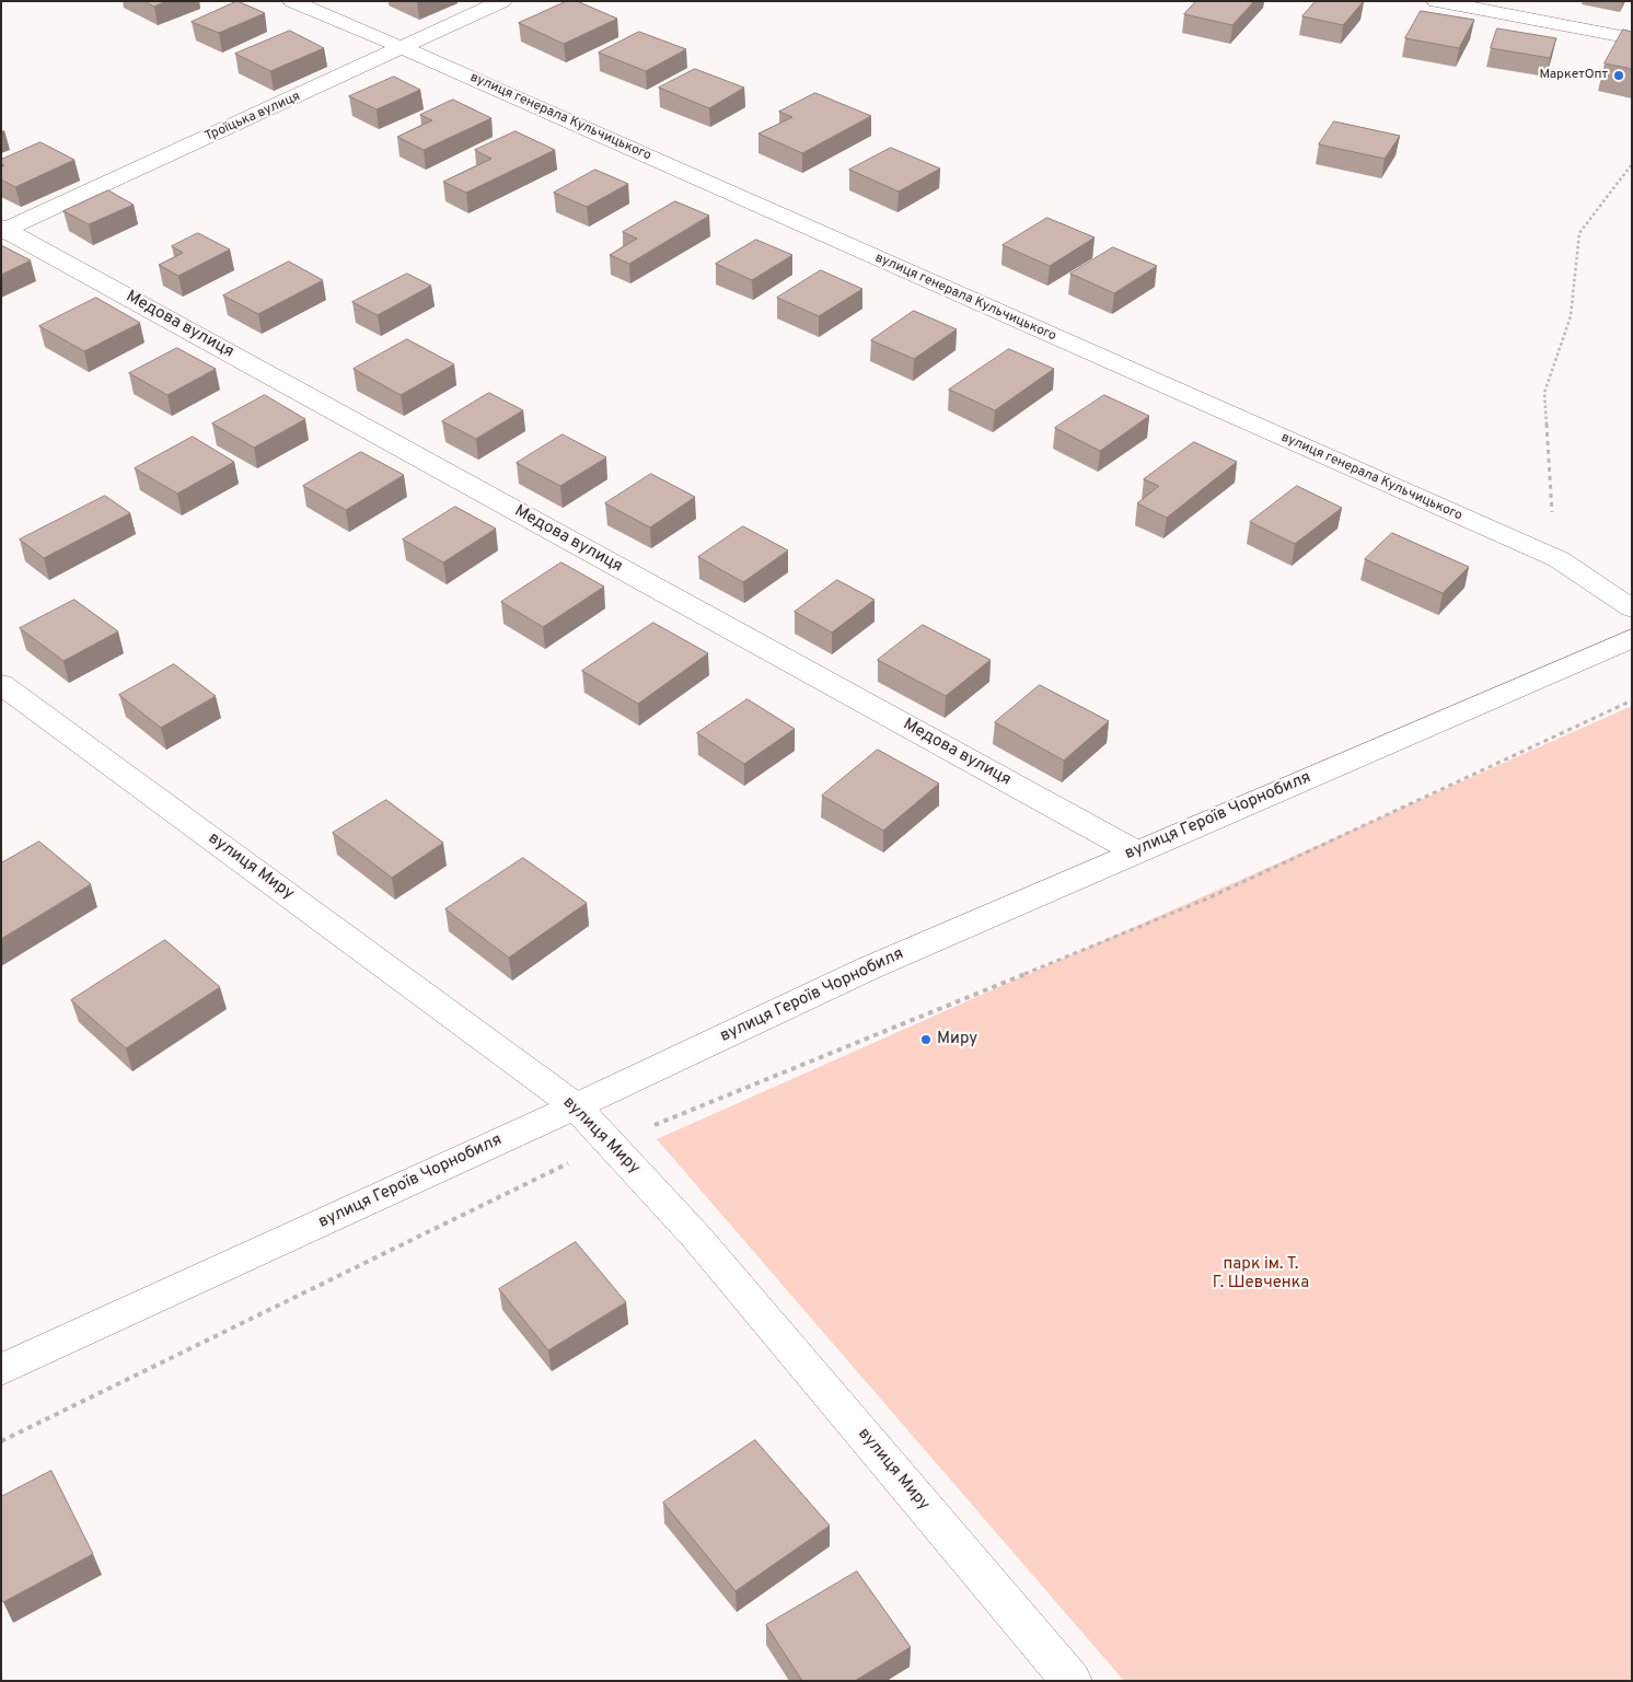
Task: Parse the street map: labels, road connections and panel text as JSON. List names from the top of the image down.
{
  "streets": {
    "street": [
      "Троїцька вулиця",
      "вулиця генерала Кульчицького",
      "Медова вулиця",
      "вулиця Героїв Чорнобиля",
      "вулиця Миру"
    ]
  },
  "crossings": [
    ["Троїцька вулиця", "вулиця генерала Кульчицького"],
    ["Троїцька вулиця", "Медова вулиця"],
    ["Медова вулиця", "вулиця Героїв Чорнобиля"],
    ["вулиця Героїв Чорнобиля", "вулиця Миру"]
  ],
  "parks": ["парк ім. Т. Г. Шевченка"],
  "places": ["МаркетОпт", "Миру"]
}
